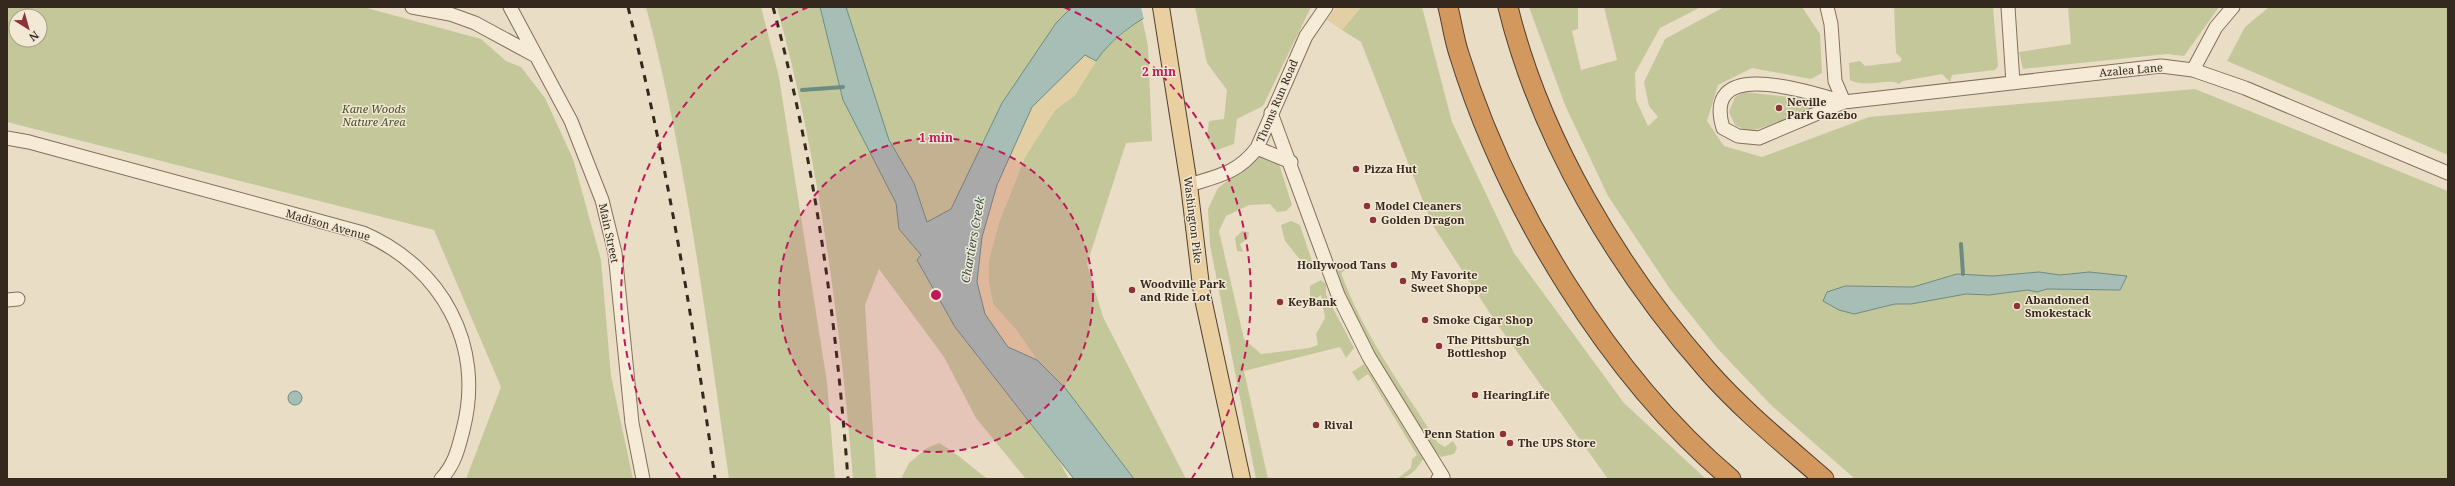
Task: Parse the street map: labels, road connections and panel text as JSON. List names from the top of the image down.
{
  "streets": {
    "main road": ["Washington Pike"],
    "street": [
      "Azalea Lane",
      "Thoms Run Road",
      "Madison Avenue",
      "Main Street"
    ]
  },
  "crossings": [
    ["Thoms Run Road", "Washington Pike"]
  ],
  "water": ["Chartiers Creek"],
  "parks": ["Kane Woods Nature Area"],
  "places": [
    "Neville Park Gazebo",
    "Pizza Hut",
    "Model Cleaners",
    "Golden Dragon",
    "Hollywood Tans",
    "My Favorite Sweet Shoppe",
    "Woodville Park and Ride Lot",
    "KeyBank",
    "Abandoned Smokestack",
    "Smoke Cigar Shop",
    "The Pittsburgh Bottleshop",
    "HearingLife",
    "Rival",
    "Penn Station",
    "The UPS Store"
  ],
  "north": "bottom right",
  "rings": ["2 min", "1 min"]
}
